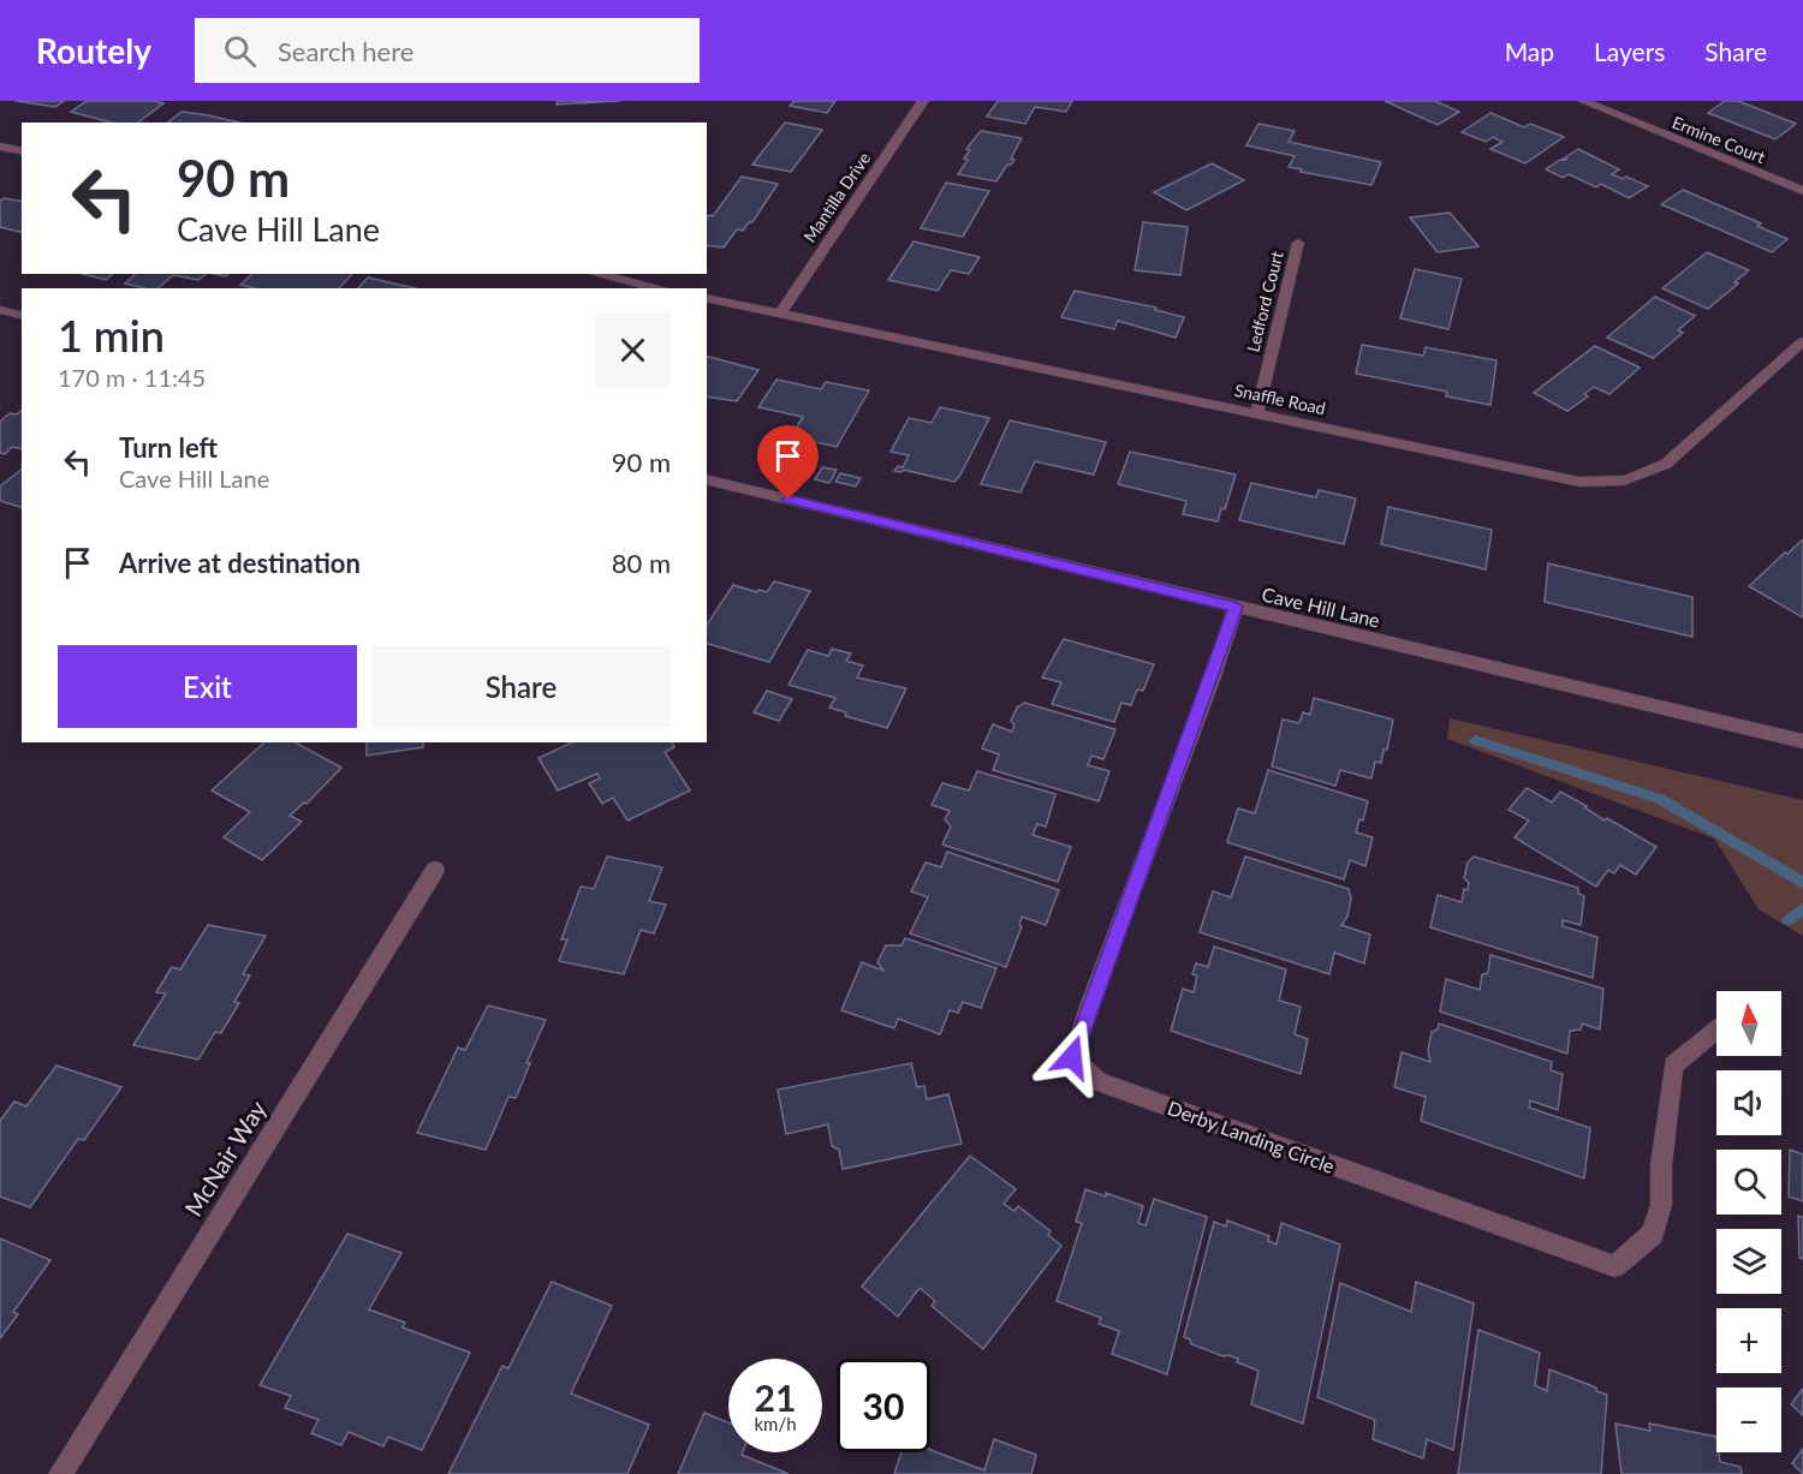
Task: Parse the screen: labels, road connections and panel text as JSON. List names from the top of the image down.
{
  "streets": {
    "street": [
      "Ermine Court",
      "Mantilla Drive",
      "Ledford Court",
      "Snaffle Road",
      "Cave Hill Lane",
      "Derby Landing Circle",
      "McNair Way"
    ]
  },
  "crossings": [
    ["Mantilla Drive", "Snaffle Road"],
    ["Ledford Court", "Snaffle Road"],
    ["Cave Hill Lane", "Derby Landing Circle"]
  ],
  "north": "top",
  "page": {
    "header": "Routely",
    "search": "Search here",
    "nav": ["Map", "Layers", "Share"],
    "turn": ["90 m", "Cave Hill Lane"],
    "heading": ["1 min", "170 m · 11:45"],
    "list": [
      {
        "name": "Turn left",
        "note": "Cave Hill Lane",
        "value": "90 m"
      },
      {
        "name": "Arrive at destination",
        "value": "80 m"
      }
    ],
    "buttons": ["Exit", "Share"],
    "map_buttons": ["+", "−"],
    "speed": "21 km/h",
    "limit": "30"
  }
}
